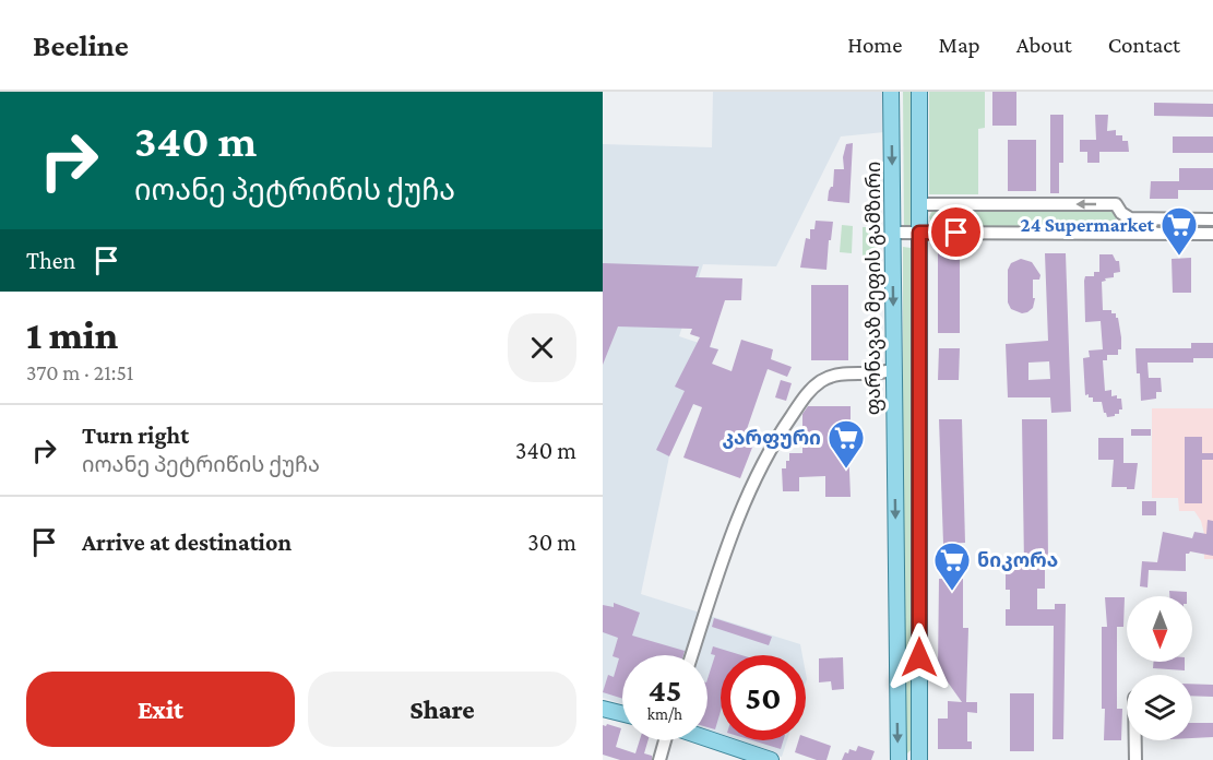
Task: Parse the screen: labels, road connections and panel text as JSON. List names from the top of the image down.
{
  "streets": {
    "main road": ["ფარნავაზ მეფის გამზირი"]
  },
  "places": {
    "supermarket": ["24 Supermarket", "კარფური", "ნიკორა"]
  },
  "north": "bottom",
  "page": {
    "header": "Beeline",
    "nav": [
      "Home",
      "Map",
      "About",
      "Contact"
    ],
    "turn": ["340 m", "იოანე პეტრიწის ქუჩა"],
    "then": "Then",
    "heading": ["1 min", "370 m · 21:51"],
    "list": [
      {
        "name": "Turn right",
        "note": "იოანე პეტრიწის ქუჩა",
        "value": "340 m"
      },
      {
        "name": "Arrive at destination",
        "value": "30 m"
      }
    ],
    "speed": "45 km/h",
    "limit": "50",
    "buttons": ["Exit", "Share"]
  }
}
